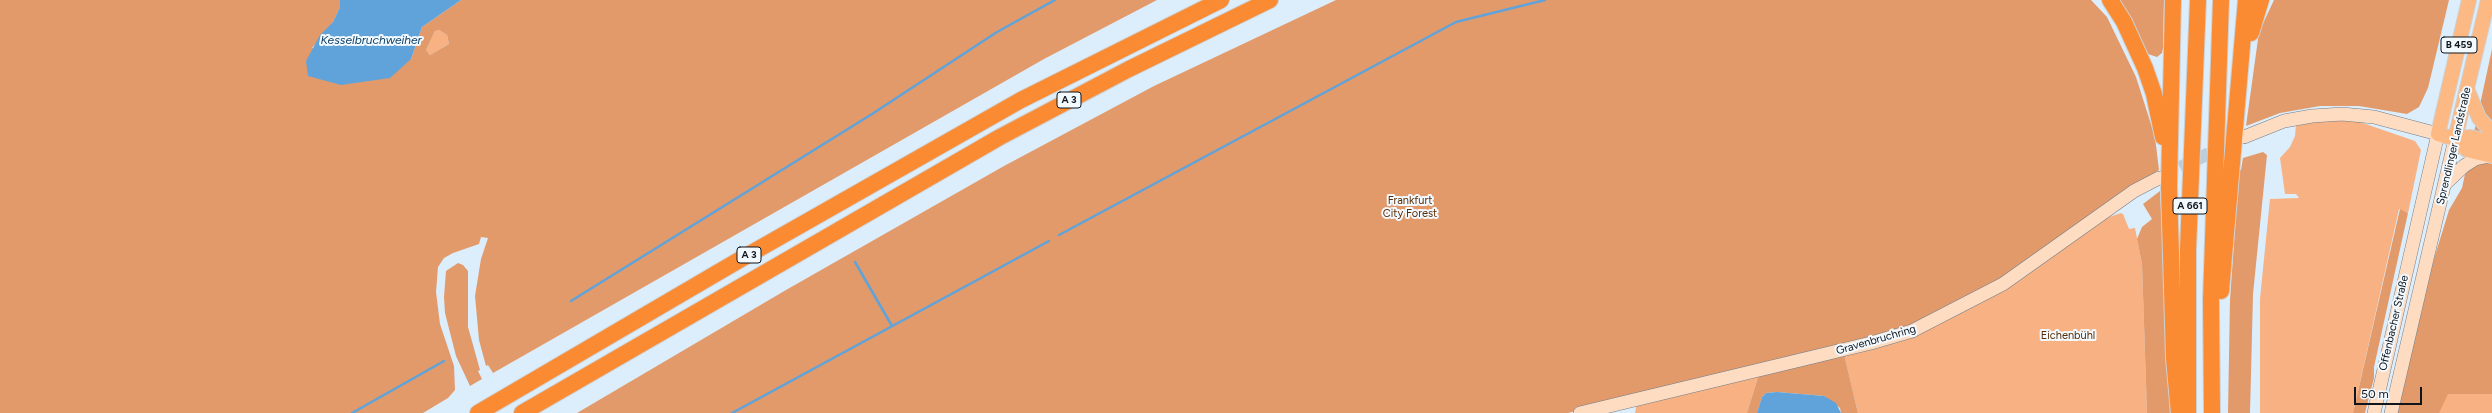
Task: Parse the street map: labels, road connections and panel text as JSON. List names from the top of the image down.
{
  "streets": {
    "highway": ["A 3", "A 661"],
    "main road": ["B 459", "Sprendlinger Landstraße"],
    "street": ["Offenbacher Straße", "Gravenbruchring"]
  },
  "crossings": [
    ["Sprendlinger Landstraße", "Offenbacher Straße"]
  ],
  "water": ["Kesselbruchweiher"],
  "parks": ["Frankfurt City Forest", "Eichenbühl"],
  "scale_bar": "50 m"
}
